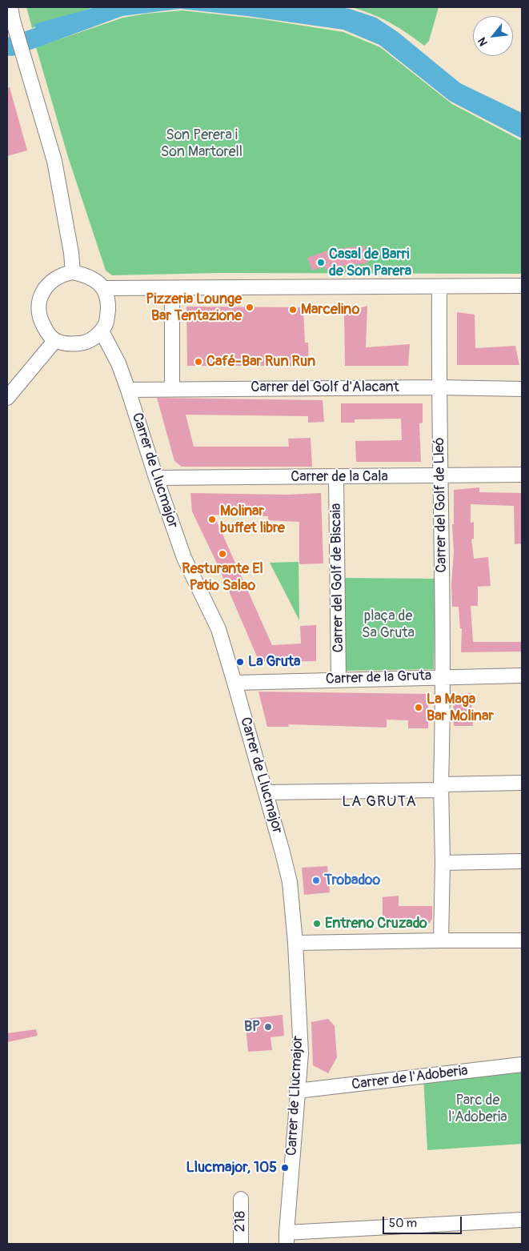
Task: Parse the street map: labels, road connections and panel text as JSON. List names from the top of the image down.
{
  "streets": {
    "street": [
      "Carrer del Golf d'Alacant",
      "Carrer de Llucmajor",
      "Carrer de la Cala",
      "Carrer del Golf de Lleó",
      "Carrer del Golf de Biscaia",
      "Carrer de la Gruta",
      "Carrer de l'Adoberia",
      "218"
    ]
  },
  "crossings": [
    ["Carrer del Golf d'Alacant", "Carrer de Llucmajor"],
    ["Carrer del Golf d'Alacant", "Carrer del Golf de Lleó"],
    ["Carrer de Llucmajor", "Carrer de la Cala"],
    ["Carrer de Llucmajor", "Carrer de la Gruta"],
    ["Carrer de Llucmajor", "Carrer de l'Adoberia"],
    ["Carrer de la Cala", "Carrer del Golf de Lleó"],
    ["Carrer de la Cala", "Carrer del Golf de Biscaia"],
    ["Carrer del Golf de Lleó", "Carrer de la Gruta"],
    ["Carrer del Golf de Biscaia", "Carrer de la Gruta"]
  ],
  "districts": ["LA GRUTA"],
  "parks": ["Son Perera i Son Martorell", "plaça de Sa Gruta", "Parc de l'Adoberia"],
  "places": [
    "Casal de Barri de Son Parera",
    "Pizzeria Lounge Bar Tentazione",
    "Marcelino",
    "Café-Bar Run Run",
    "Molinar buffet libre",
    "Resturante El Patio Salao",
    "La Gruta",
    "La Maga Bar Molinar",
    "Trobadoo",
    "Entreno Cruzado",
    "BP",
    "Llucmajor, 105"
  ],
  "scale_bar": "50 m",
  "north": "bottom left"
}
